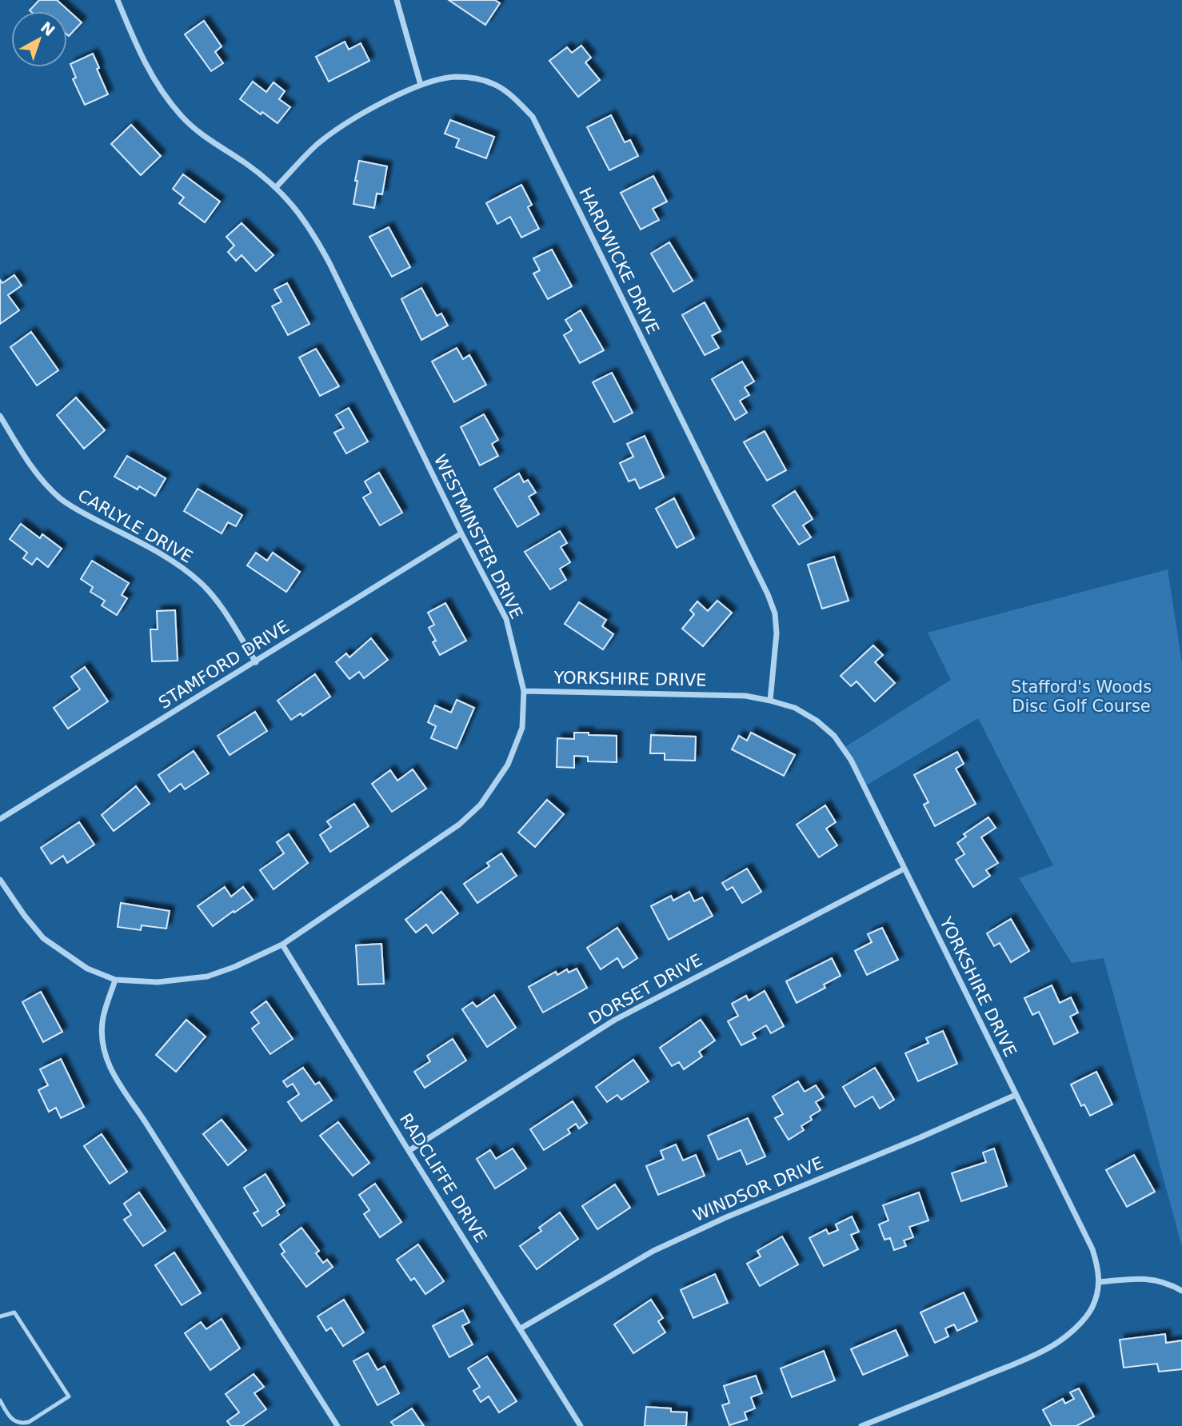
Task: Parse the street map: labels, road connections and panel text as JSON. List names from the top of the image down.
{
  "streets": {
    "street": [
      "HARDWICKE DRIVE",
      "CARLYLE DRIVE",
      "WESTMINSTER DRIVE",
      "STAMFORD DRIVE",
      "YORKSHIRE DRIVE",
      "DORSET DRIVE",
      "RADCLIFFE DRIVE",
      "WINDSOR DRIVE"
    ]
  },
  "crossings": [
    ["HARDWICKE DRIVE", "WESTMINSTER DRIVE"],
    ["HARDWICKE DRIVE", "YORKSHIRE DRIVE"],
    ["CARLYLE DRIVE", "STAMFORD DRIVE"],
    ["WESTMINSTER DRIVE", "STAMFORD DRIVE"],
    ["WESTMINSTER DRIVE", "YORKSHIRE DRIVE"],
    ["WESTMINSTER DRIVE", "RADCLIFFE DRIVE"],
    ["YORKSHIRE DRIVE", "DORSET DRIVE"],
    ["YORKSHIRE DRIVE", "WINDSOR DRIVE"],
    ["DORSET DRIVE", "RADCLIFFE DRIVE"],
    ["RADCLIFFE DRIVE", "WINDSOR DRIVE"]
  ],
  "parks": ["Stafford's Woods Disc Golf Course"],
  "north": "top right"
}
